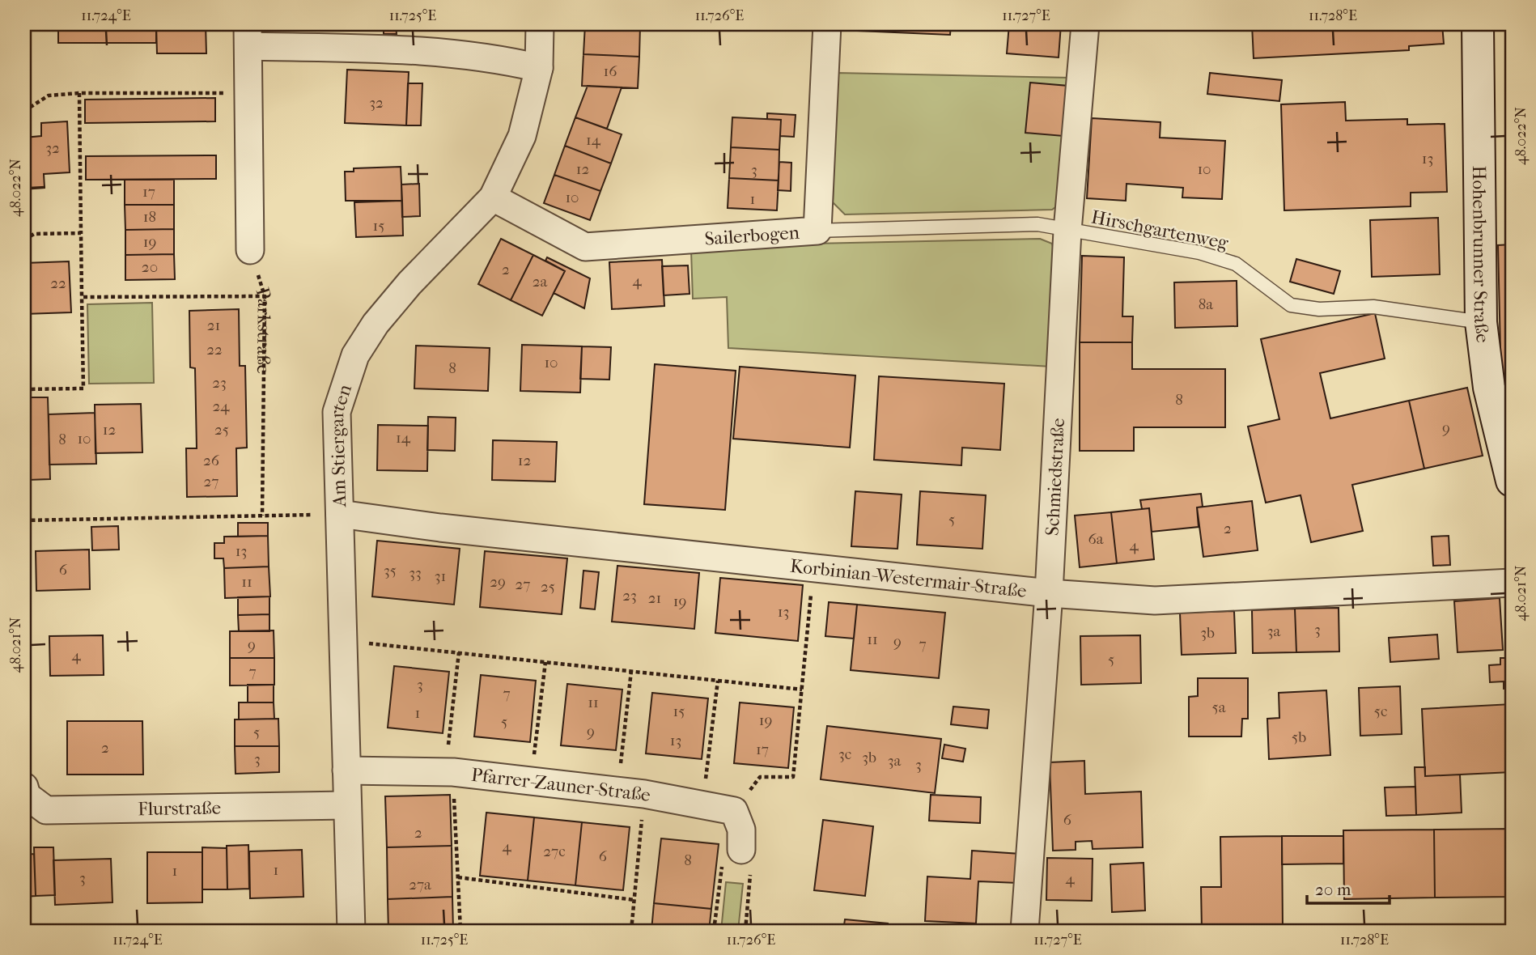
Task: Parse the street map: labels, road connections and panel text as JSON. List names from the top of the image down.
{
  "streets": {
    "street": [
      "Sailerbogen",
      "Hohenbrunner Straße",
      "Am Stiergarten",
      "Schmiedstraße",
      "Korbinian-Westermair-Straße",
      "Pfarrer-Zauner-Straße",
      "Flurstraße"
    ],
    "lane": ["Hirschgartenweg"],
    "path": ["Parkstraße"]
  },
  "crossings": [
    ["Hirschgartenweg", "Sailerbogen"],
    ["Hirschgartenweg", "Hohenbrunner Straße"],
    ["Hirschgartenweg", "Schmiedstraße"],
    ["Sailerbogen", "Am Stiergarten"],
    ["Am Stiergarten", "Korbinian-Westermair-Straße"],
    ["Am Stiergarten", "Pfarrer-Zauner-Straße"],
    ["Am Stiergarten", "Flurstraße"],
    ["Schmiedstraße", "Korbinian-Westermair-Straße"]
  ],
  "house_numbers": [
    "16",
    "32",
    "14",
    "32",
    "13",
    "12",
    "10",
    "3",
    "17",
    "10",
    "1",
    "18",
    "15",
    "19",
    "20",
    "2",
    "4",
    "2a",
    "22",
    "8a",
    "21",
    "22",
    "10",
    "8",
    "23",
    "8",
    "24",
    "9",
    "12",
    "25",
    "14",
    "10",
    "8",
    "26",
    "12",
    "27",
    "5",
    "2",
    "6a",
    "4",
    "13",
    "6",
    "35",
    "33",
    "31",
    "11",
    "29",
    "27",
    "25",
    "23",
    "21",
    "19",
    "13",
    "3",
    "3a",
    "3b",
    "11",
    "9",
    "7",
    "9",
    "4",
    "5",
    "7",
    "3",
    "7",
    "11",
    "5a",
    "15",
    "5c",
    "1",
    "19",
    "5",
    "9",
    "5",
    "5b",
    "13",
    "2",
    "17",
    "3c",
    "3b",
    "3",
    "3a",
    "3",
    "6",
    "2",
    "4",
    "27c",
    "6",
    "8",
    "1",
    "1",
    "3",
    "4",
    "27a"
  ],
  "scale_bar": "20 m",
  "coordinates": [
    "11.724°E",
    "11.725°E",
    "11.726°E",
    "11.727°E",
    "11.728°E",
    "48.022°N",
    "48.021°N"
  ]
}
